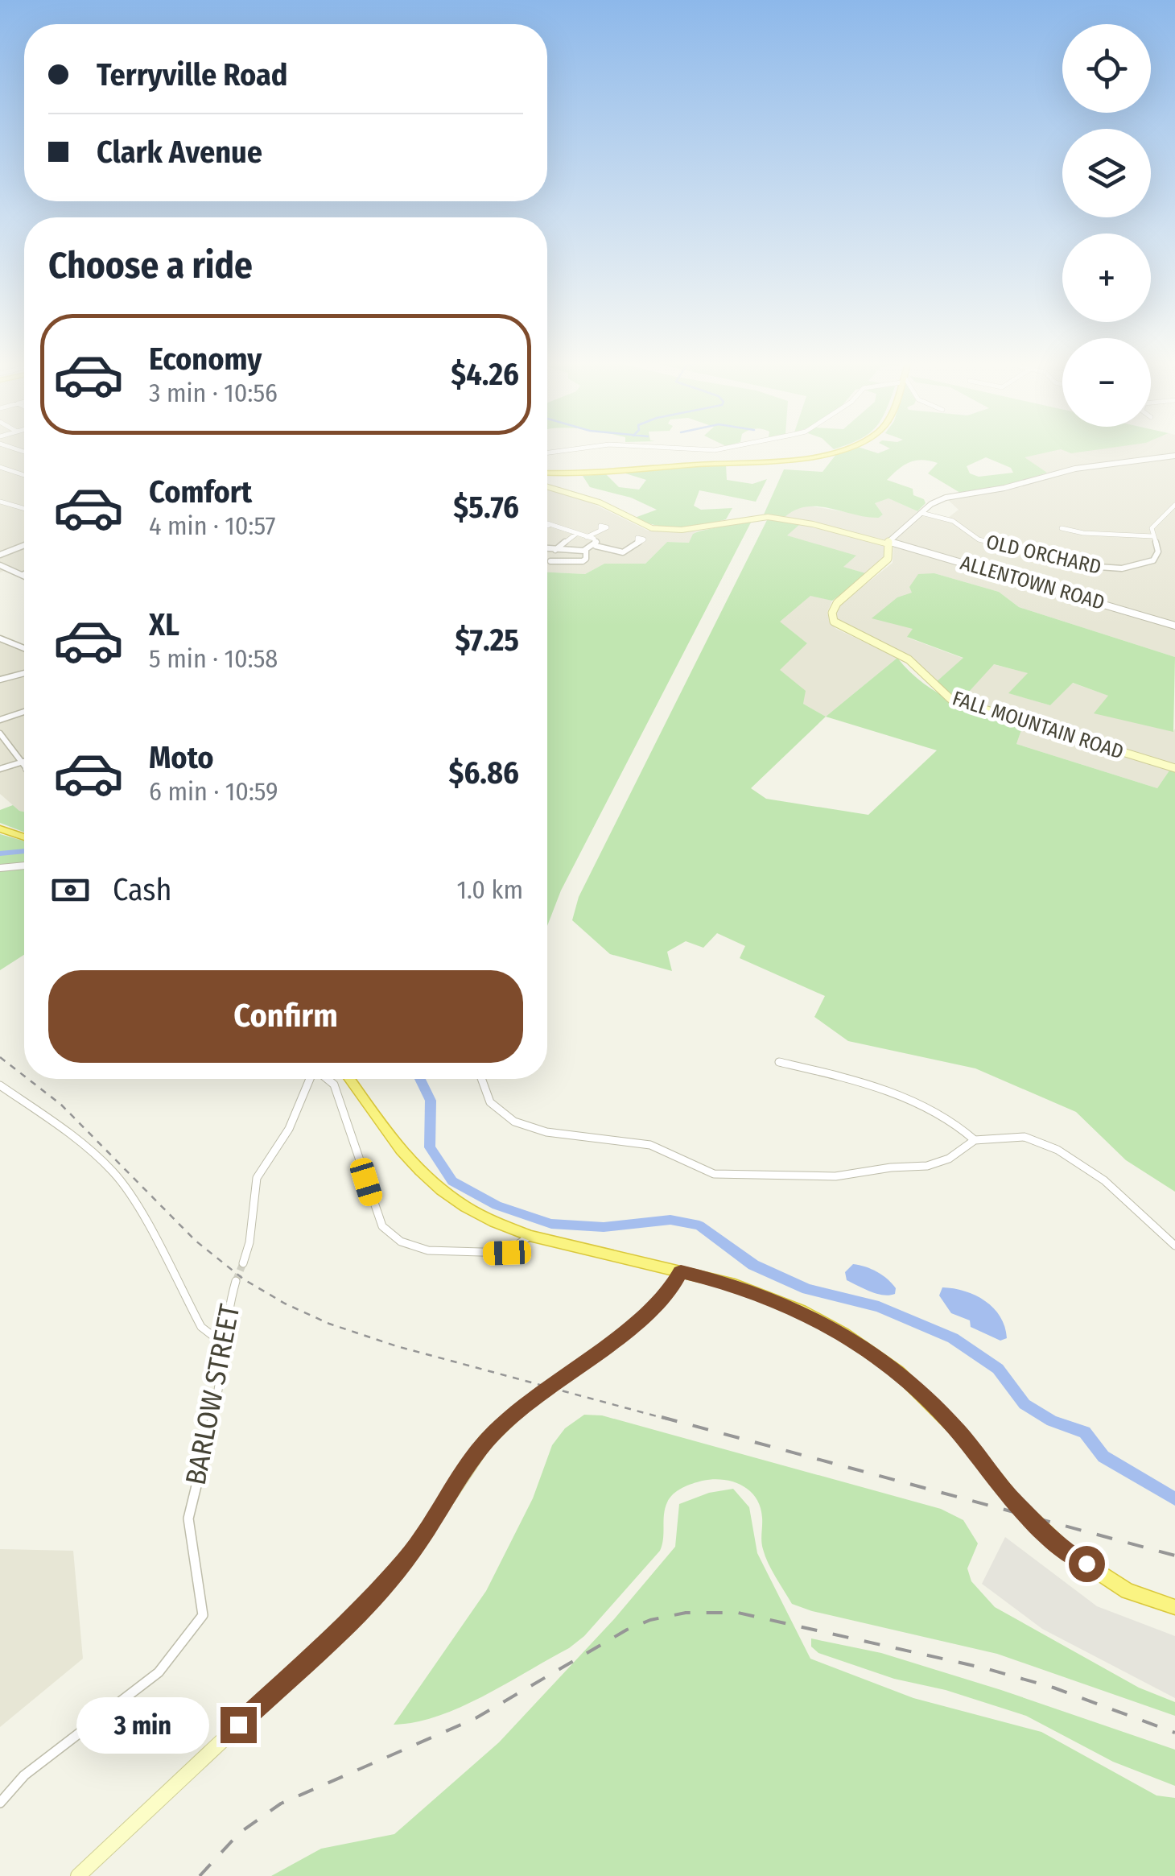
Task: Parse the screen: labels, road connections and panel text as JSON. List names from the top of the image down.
{
  "streets": {
    "main road": ["FALL MOUNTAIN ROAD"],
    "street": ["OLD ORCHARD", "ALLENTOWN ROAD", "BARLOW STREET"]
  },
  "crossings": [
    ["ALLENTOWN ROAD", "FALL MOUNTAIN ROAD"]
  ],
  "page": {
    "map_buttons": ["+", "−"],
    "banner": ["Terryville Road", "Clark Avenue"],
    "heading": "Choose a ride",
    "list": [
      {
        "name": "Economy",
        "note": "3 min · 10:56",
        "value": "$4.26"
      },
      {
        "name": "Comfort",
        "note": "4 min · 10:57",
        "value": "$5.76"
      },
      {
        "name": "XL",
        "note": "5 min · 10:58",
        "value": "$7.25"
      },
      {
        "name": "Moto",
        "note": "6 min · 10:59",
        "value": "$6.86"
      }
    ],
    "pay": ["Cash", "1.0 km"],
    "buttons": "Confirm",
    "bubble": "3 min"
  }
}
